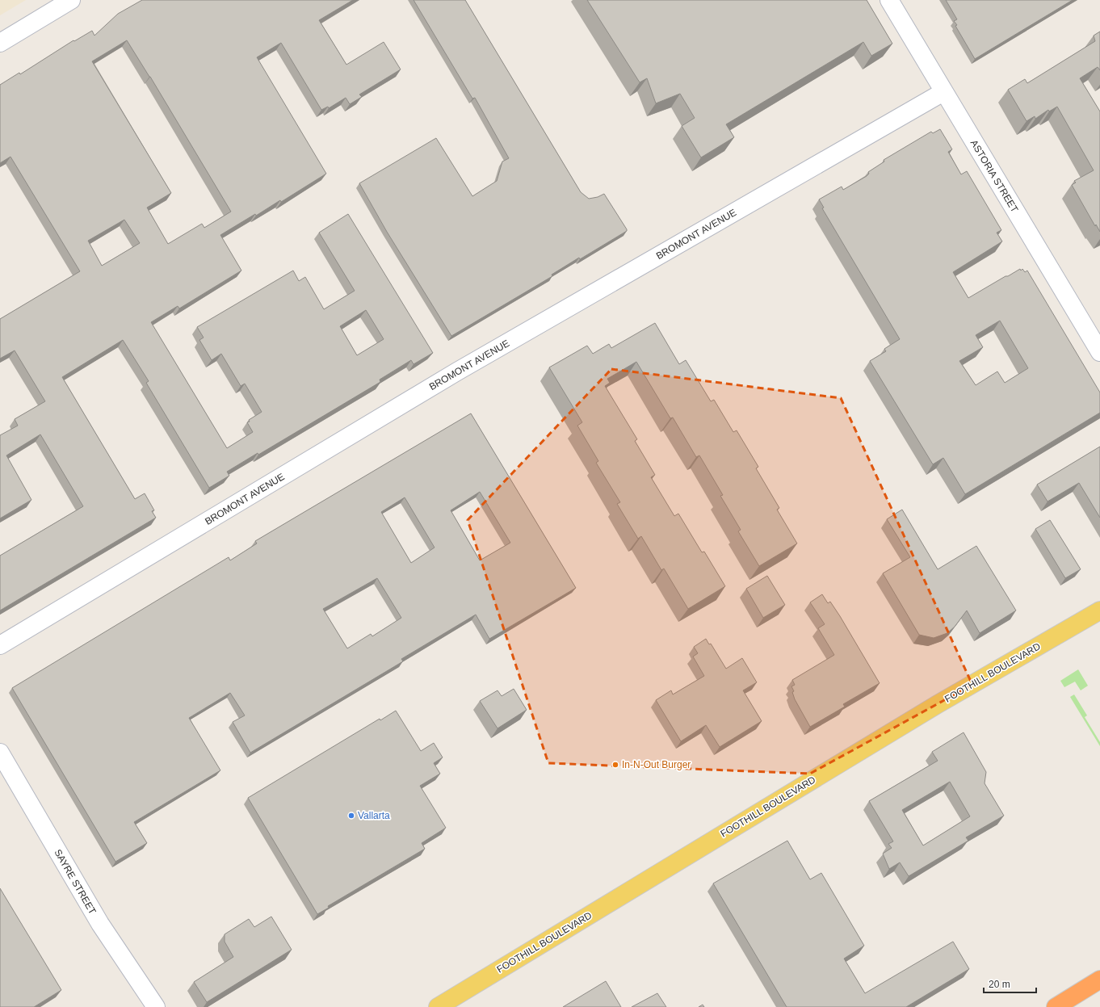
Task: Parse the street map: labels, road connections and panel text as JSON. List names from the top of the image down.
{
  "streets": {
    "main road": ["FOOTHILL BOULEVARD"],
    "street": ["ASTORIA STREET", "BROMONT AVENUE", "SAYRE STREET"]
  },
  "crossings": [
    ["ASTORIA STREET", "BROMONT AVENUE"]
  ],
  "places": ["In-N-Out Burger", "Vallarta"],
  "scale_bar": "20 m"
}
